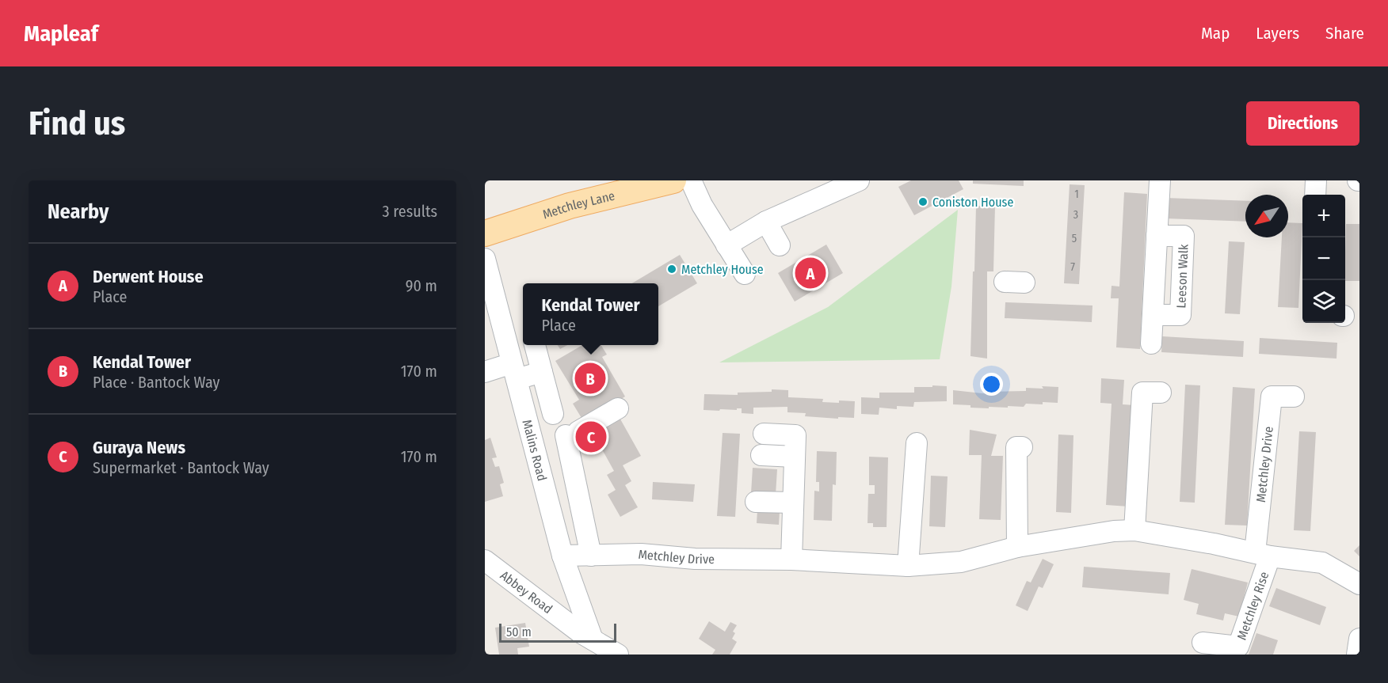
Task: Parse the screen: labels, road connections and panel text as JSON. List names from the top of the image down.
{
  "streets": {
    "main road": ["Metchley Lane"],
    "street": [
      "Leeson Walk",
      "Malins Road",
      "Metchley Drive",
      "Abbey Road",
      "Metchley Rise"
    ]
  },
  "crossings": [
    ["Malins Road", "Metchley Drive"],
    ["Malins Road", "Abbey Road"],
    ["Metchley Drive", "Metchley Rise"]
  ],
  "places": ["Coniston House", "Metchley House"],
  "house_numbers": [
    "1",
    "3",
    "5",
    "7"
  ],
  "scale_bar": "50 m",
  "north": "bottom left",
  "page": {
    "header": "Mapleaf",
    "nav": ["Map", "Layers", "Share"],
    "buttons": "Directions",
    "title": "Find us",
    "heading": ["Nearby", "3 results"],
    "map_buttons": ["+", "−"],
    "list": [
      {
        "mark": "A",
        "name": "Derwent House",
        "note": "Place",
        "value": "90 m"
      },
      {
        "mark": "B",
        "name": "Kendal Tower",
        "note": "Place · Bantock Way",
        "value": "170 m"
      },
      {
        "mark": "C",
        "name": "Guraya News",
        "note": "Supermarket · Bantock Way",
        "value": "170 m"
      }
    ],
    "pins": ["A", "B", "C"],
    "popup": ["Kendal Tower", "Place"],
    "scale": "50 m"
  }
}
